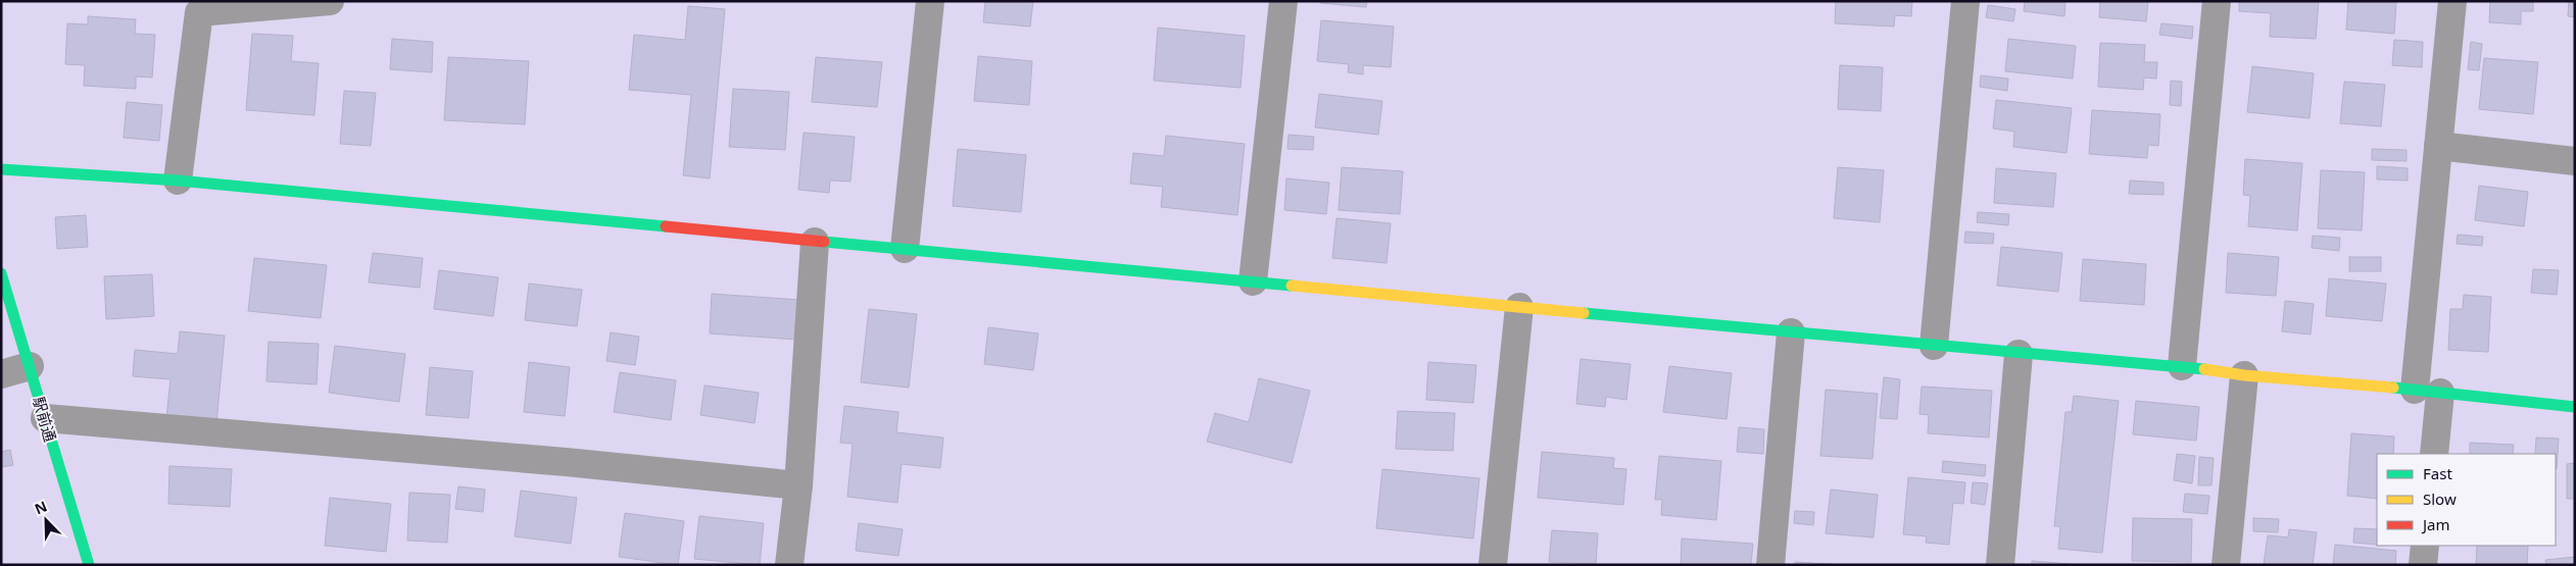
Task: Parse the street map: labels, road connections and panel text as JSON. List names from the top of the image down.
{
  "streets": {
    "street": ["駅前通"]
  },
  "legend": ["Fast", "Slow", "Jam"],
  "north": "top left"
}
